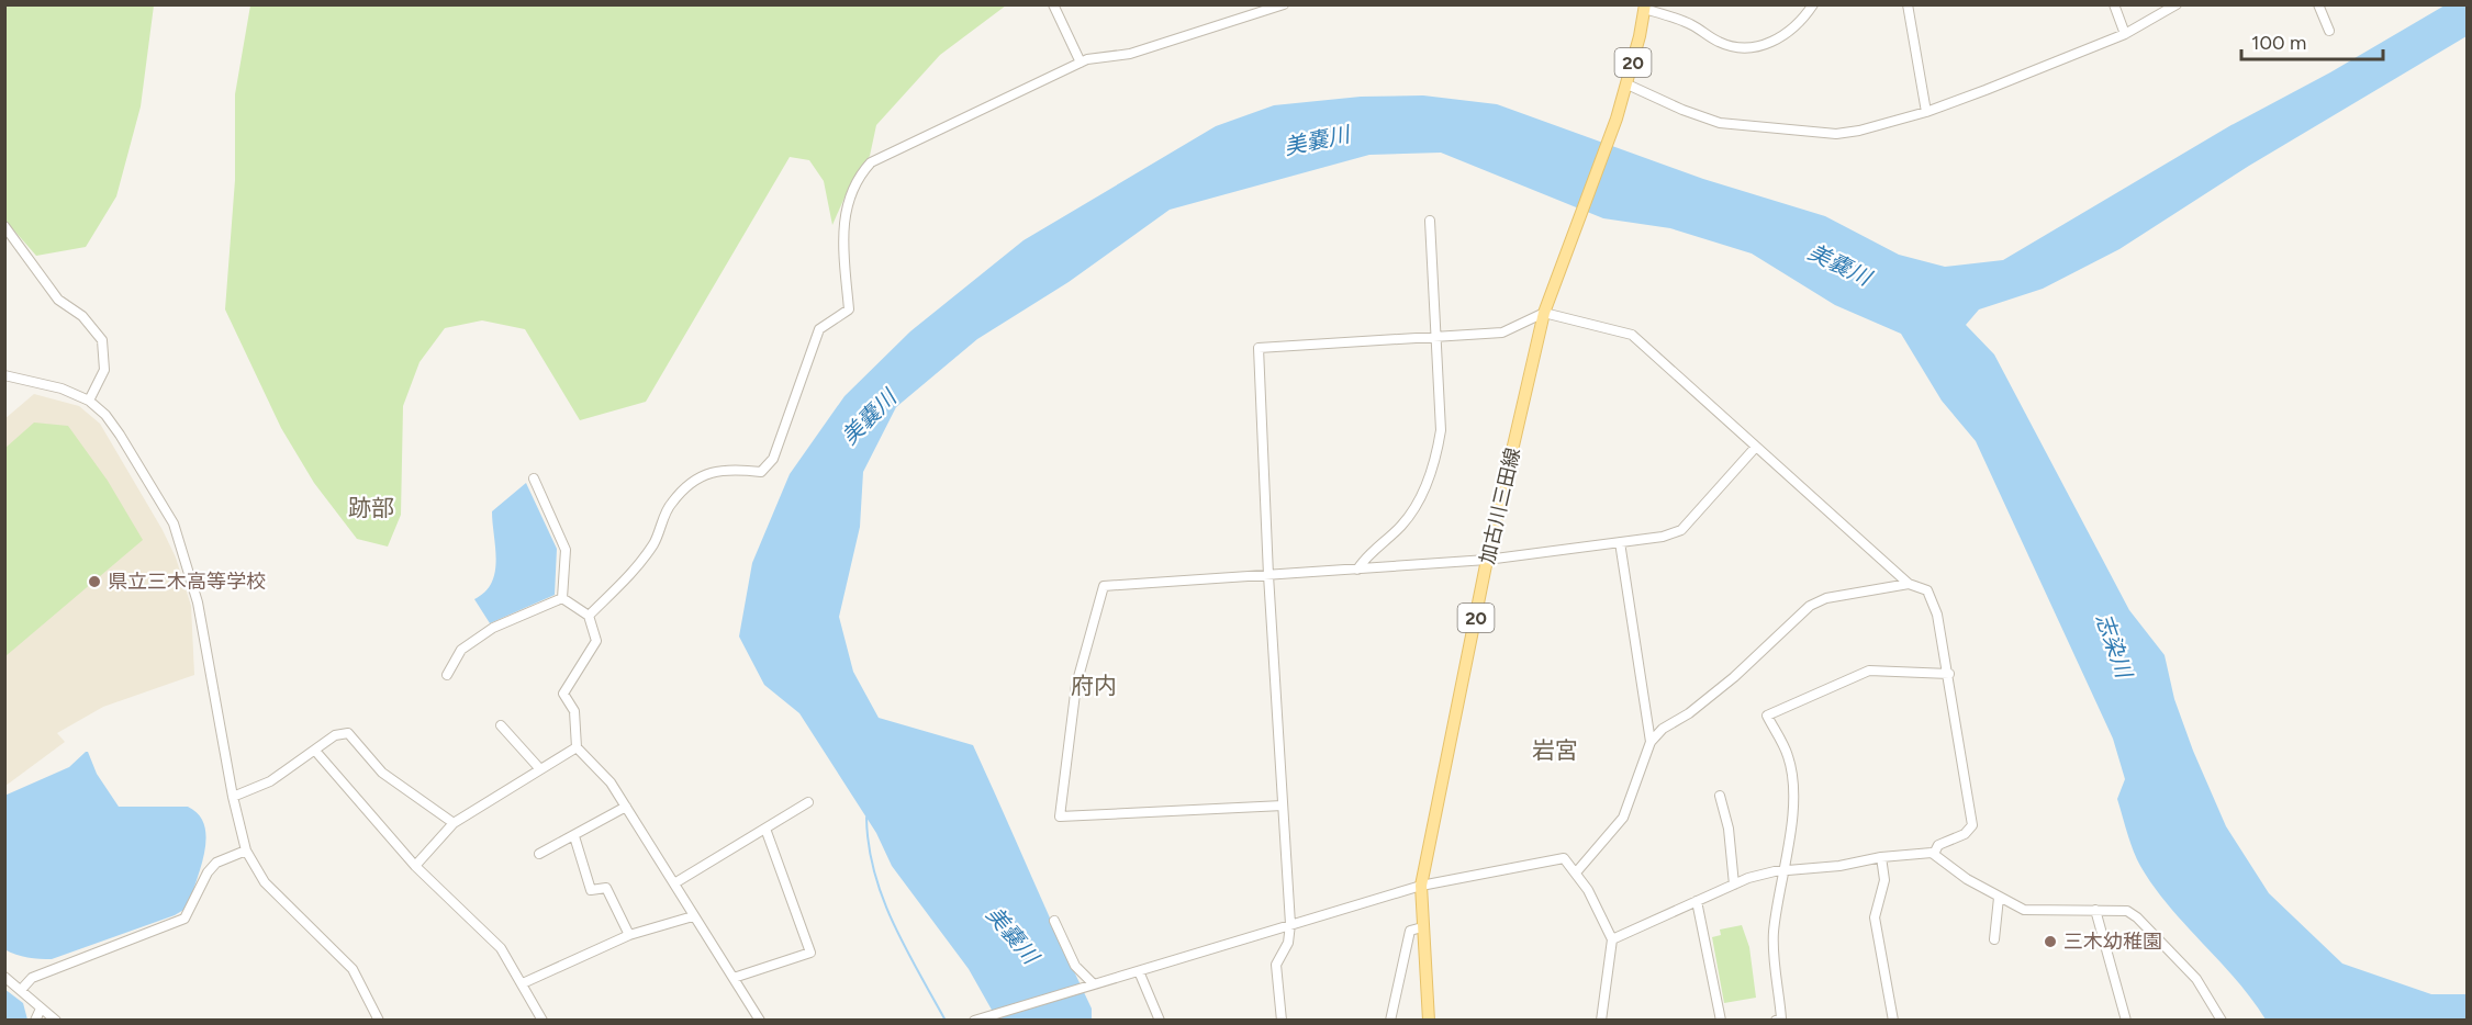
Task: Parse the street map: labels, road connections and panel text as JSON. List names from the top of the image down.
{
  "streets": {
    "main road": ["20", "加古川三田線"]
  },
  "districts": ["跡部", "府内", "岩宮"],
  "water": ["美嚢川", "志染川"],
  "places": ["県立三木高等学校", "三木幼稚園"],
  "scale_bar": "100 m"
}
